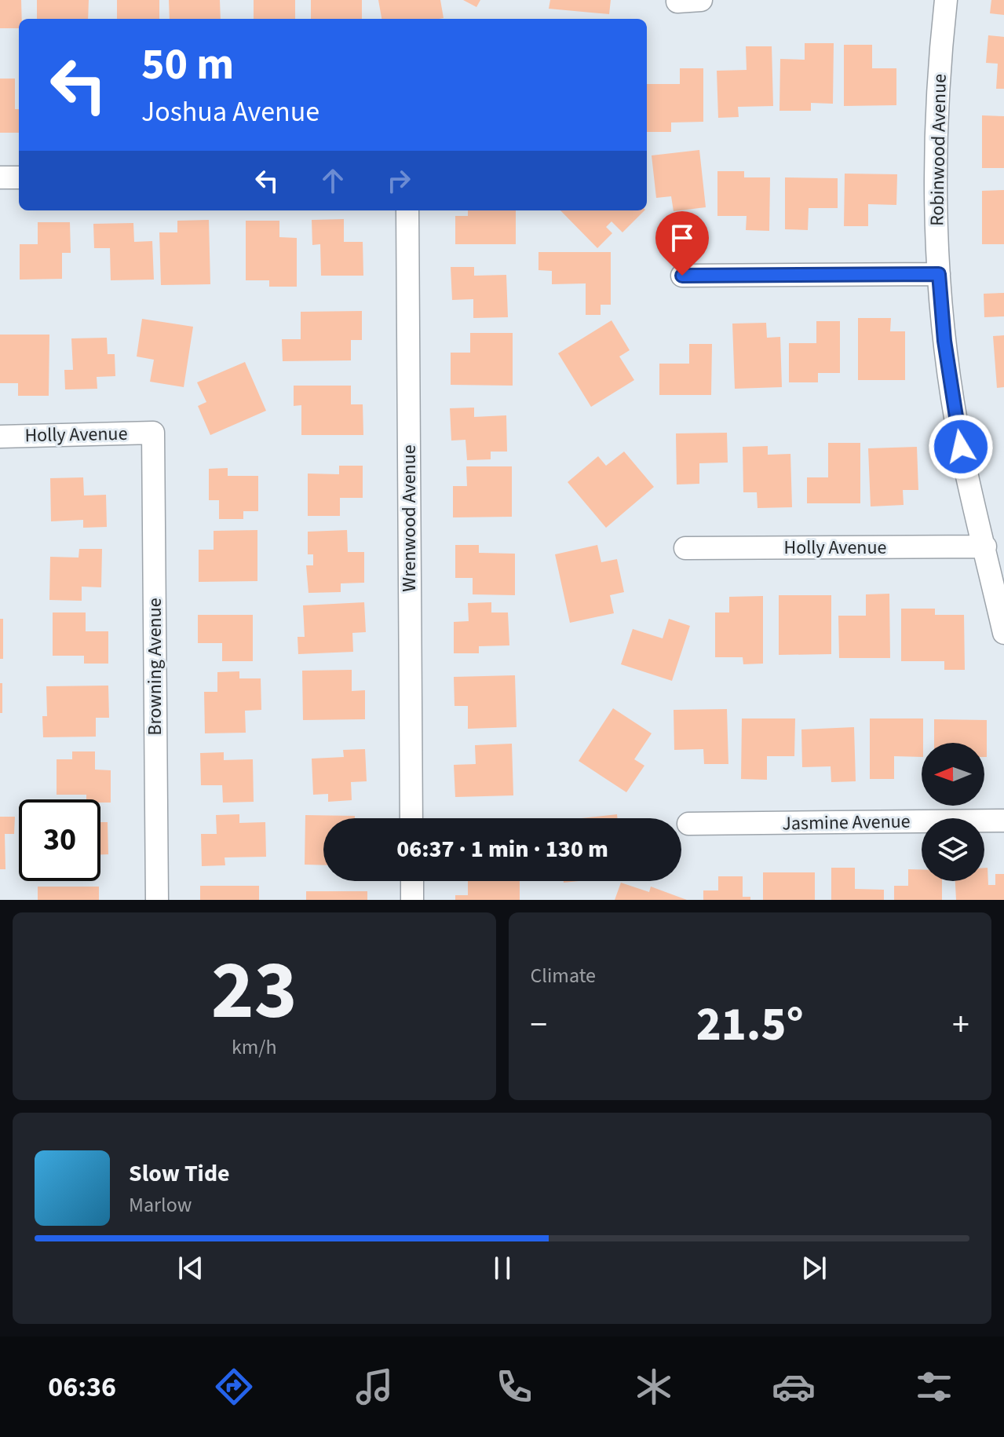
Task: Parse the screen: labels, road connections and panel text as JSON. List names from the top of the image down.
{
  "streets": {
    "street": [
      "Robinwood Avenue",
      "Holly Avenue",
      "Wrenwood Avenue",
      "Browning Avenue",
      "Jasmine Avenue"
    ]
  },
  "crossings": [
    ["Robinwood Avenue", "Holly Avenue"],
    ["Holly Avenue", "Browning Avenue"]
  ],
  "north": "left",
  "page": {
    "turn": ["50 m", "Joshua Avenue"],
    "limit": "30",
    "trip": "06:37 · 1 min · 130 m",
    "tile": [
      ["23", "km/h"],
      "Climate"
    ],
    "heat": ["−", "21.5°", "+"],
    "song": ["Slow Tide", "Marlow"],
    "tabs": "06:36"
  }
}
